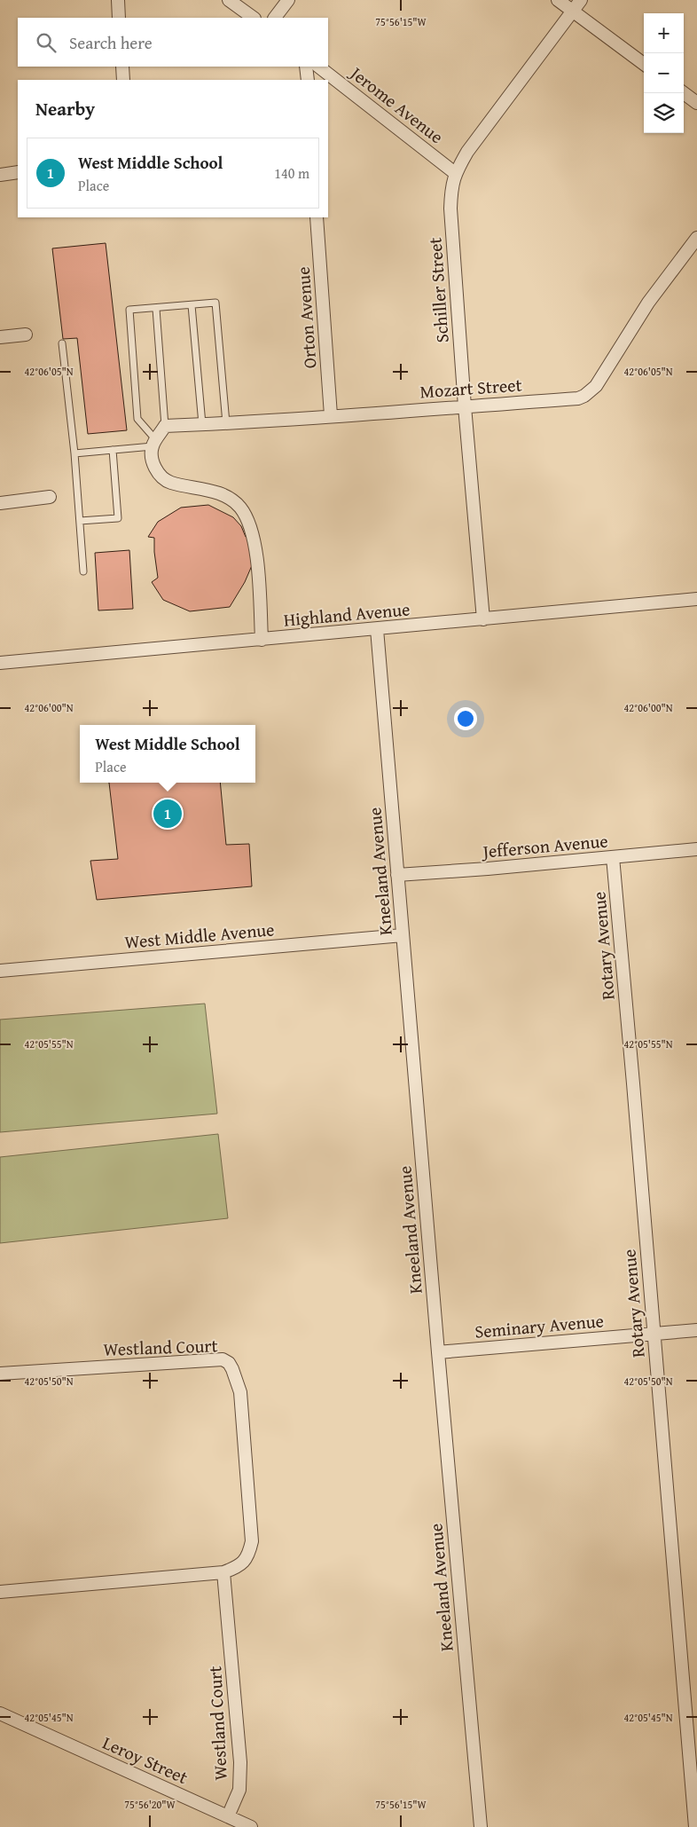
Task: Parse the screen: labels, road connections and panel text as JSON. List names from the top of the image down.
{
  "streets": {
    "street": [
      "Jerome Avenue",
      "Schiller Street",
      "Orton Avenue",
      "Mozart Street",
      "Highland Avenue",
      "Jefferson Avenue",
      "Kneeland Avenue",
      "West Middle Avenue",
      "Rotary Avenue",
      "Seminary Avenue",
      "Westland Court",
      "Leroy Street"
    ]
  },
  "crossings": [
    ["Jerome Avenue", "Schiller Street"],
    ["Schiller Street", "Mozart Street"],
    ["Schiller Street", "Highland Avenue"],
    ["Orton Avenue", "Mozart Street"],
    ["Highland Avenue", "Kneeland Avenue"],
    ["Jefferson Avenue", "Kneeland Avenue"],
    ["Jefferson Avenue", "Rotary Avenue"],
    ["Kneeland Avenue", "West Middle Avenue"],
    ["Kneeland Avenue", "Seminary Avenue"],
    ["Rotary Avenue", "Seminary Avenue"],
    ["Westland Court", "Leroy Street"]
  ],
  "page": {
    "map_buttons": ["+", "−"],
    "search": "Search here",
    "heading": "Nearby",
    "list": [
      {
        "mark": "1",
        "name": "West Middle School",
        "note": "Place",
        "value": "140 m"
      }
    ],
    "popup": ["West Middle School", "Place"],
    "pins": "1"
  },
  "coordinates": [
    "75°56'15\"W",
    "42°06'05\"N",
    "42°06'00\"N",
    "42°05'55\"N",
    "42°05'50\"N",
    "42°05'45\"N",
    "75°56'20\"W"
  ]
}
